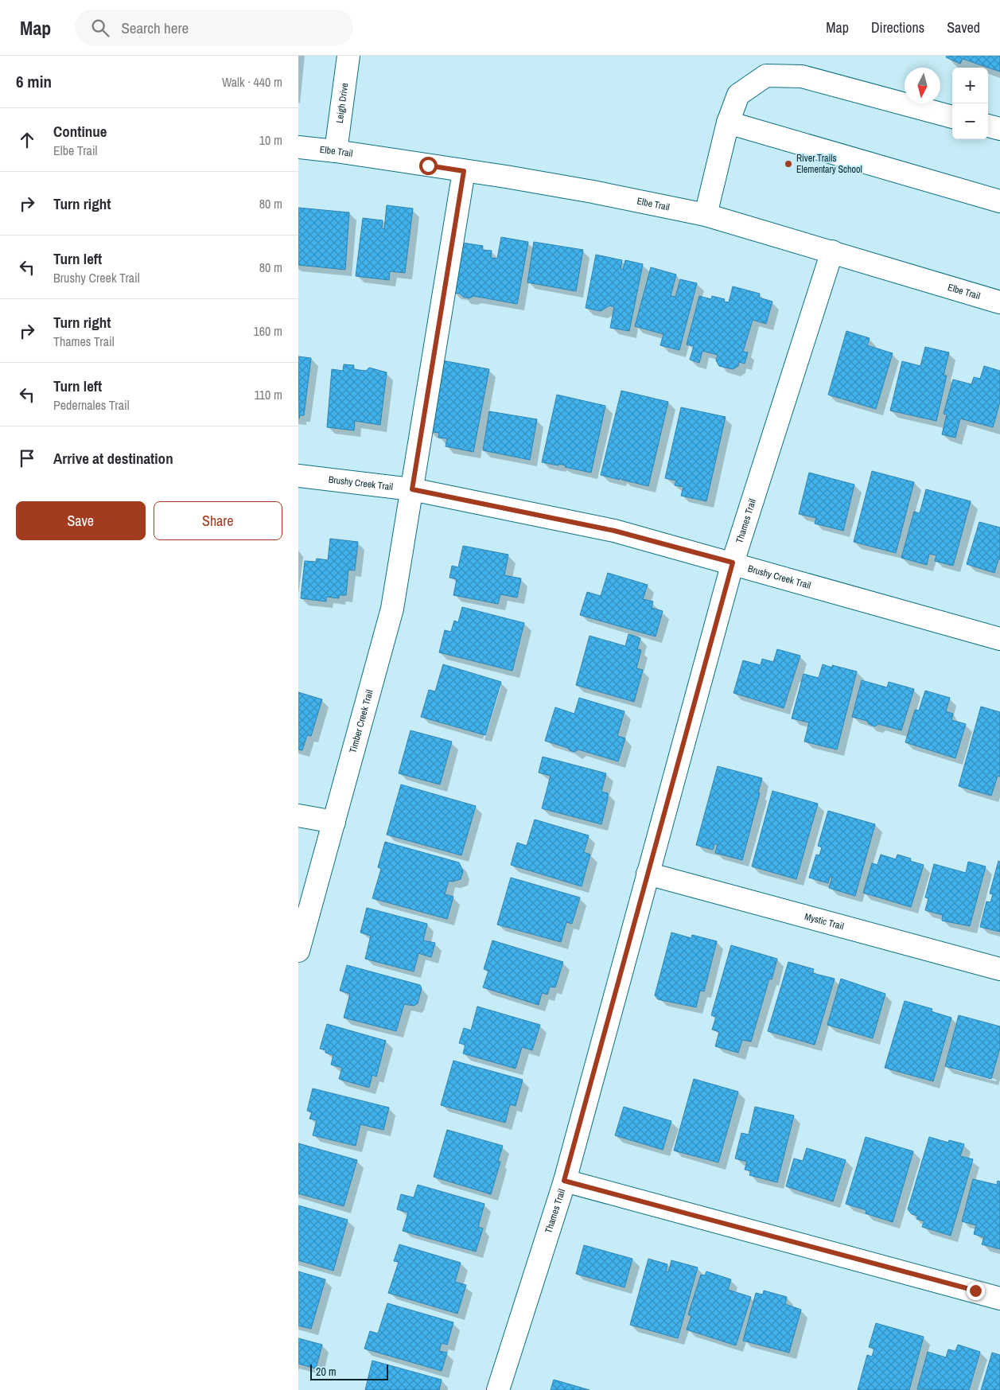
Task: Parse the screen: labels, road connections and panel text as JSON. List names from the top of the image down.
{
  "streets": {
    "street": [
      "Leigh Drive",
      "Elbe Trail",
      "Brushy Creek Trail",
      "Thames Trail",
      "Timber Creek Trail",
      "Mystic Trail"
    ]
  },
  "crossings": [
    ["Leigh Drive", "Elbe Trail"],
    ["Elbe Trail", "Thames Trail"],
    ["Elbe Trail", "Timber Creek Trail"],
    ["Brushy Creek Trail", "Thames Trail"],
    ["Brushy Creek Trail", "Timber Creek Trail"],
    ["Thames Trail", "Mystic Trail"]
  ],
  "places": ["River Trails Elementary School"],
  "scale_bar": "20 m",
  "north": "bottom",
  "page": {
    "header": "Map",
    "search": "Search here",
    "nav": ["Map", "Directions", "Saved"],
    "heading": ["6 min", "Walk · 440 m"],
    "map_buttons": ["+", "−"],
    "list": [
      ["Continue", "Elbe Trail", "10 m"],
      ["Turn right", "80 m"],
      ["Turn left", "Brushy Creek Trail", "80 m"],
      ["Turn right", "Thames Trail", "160 m"],
      ["Turn left", "Pedernales Trail", "110 m"],
      "Arrive at destination"
    ],
    "buttons": ["Save", "Share"],
    "scale": "20 m"
  }
}
